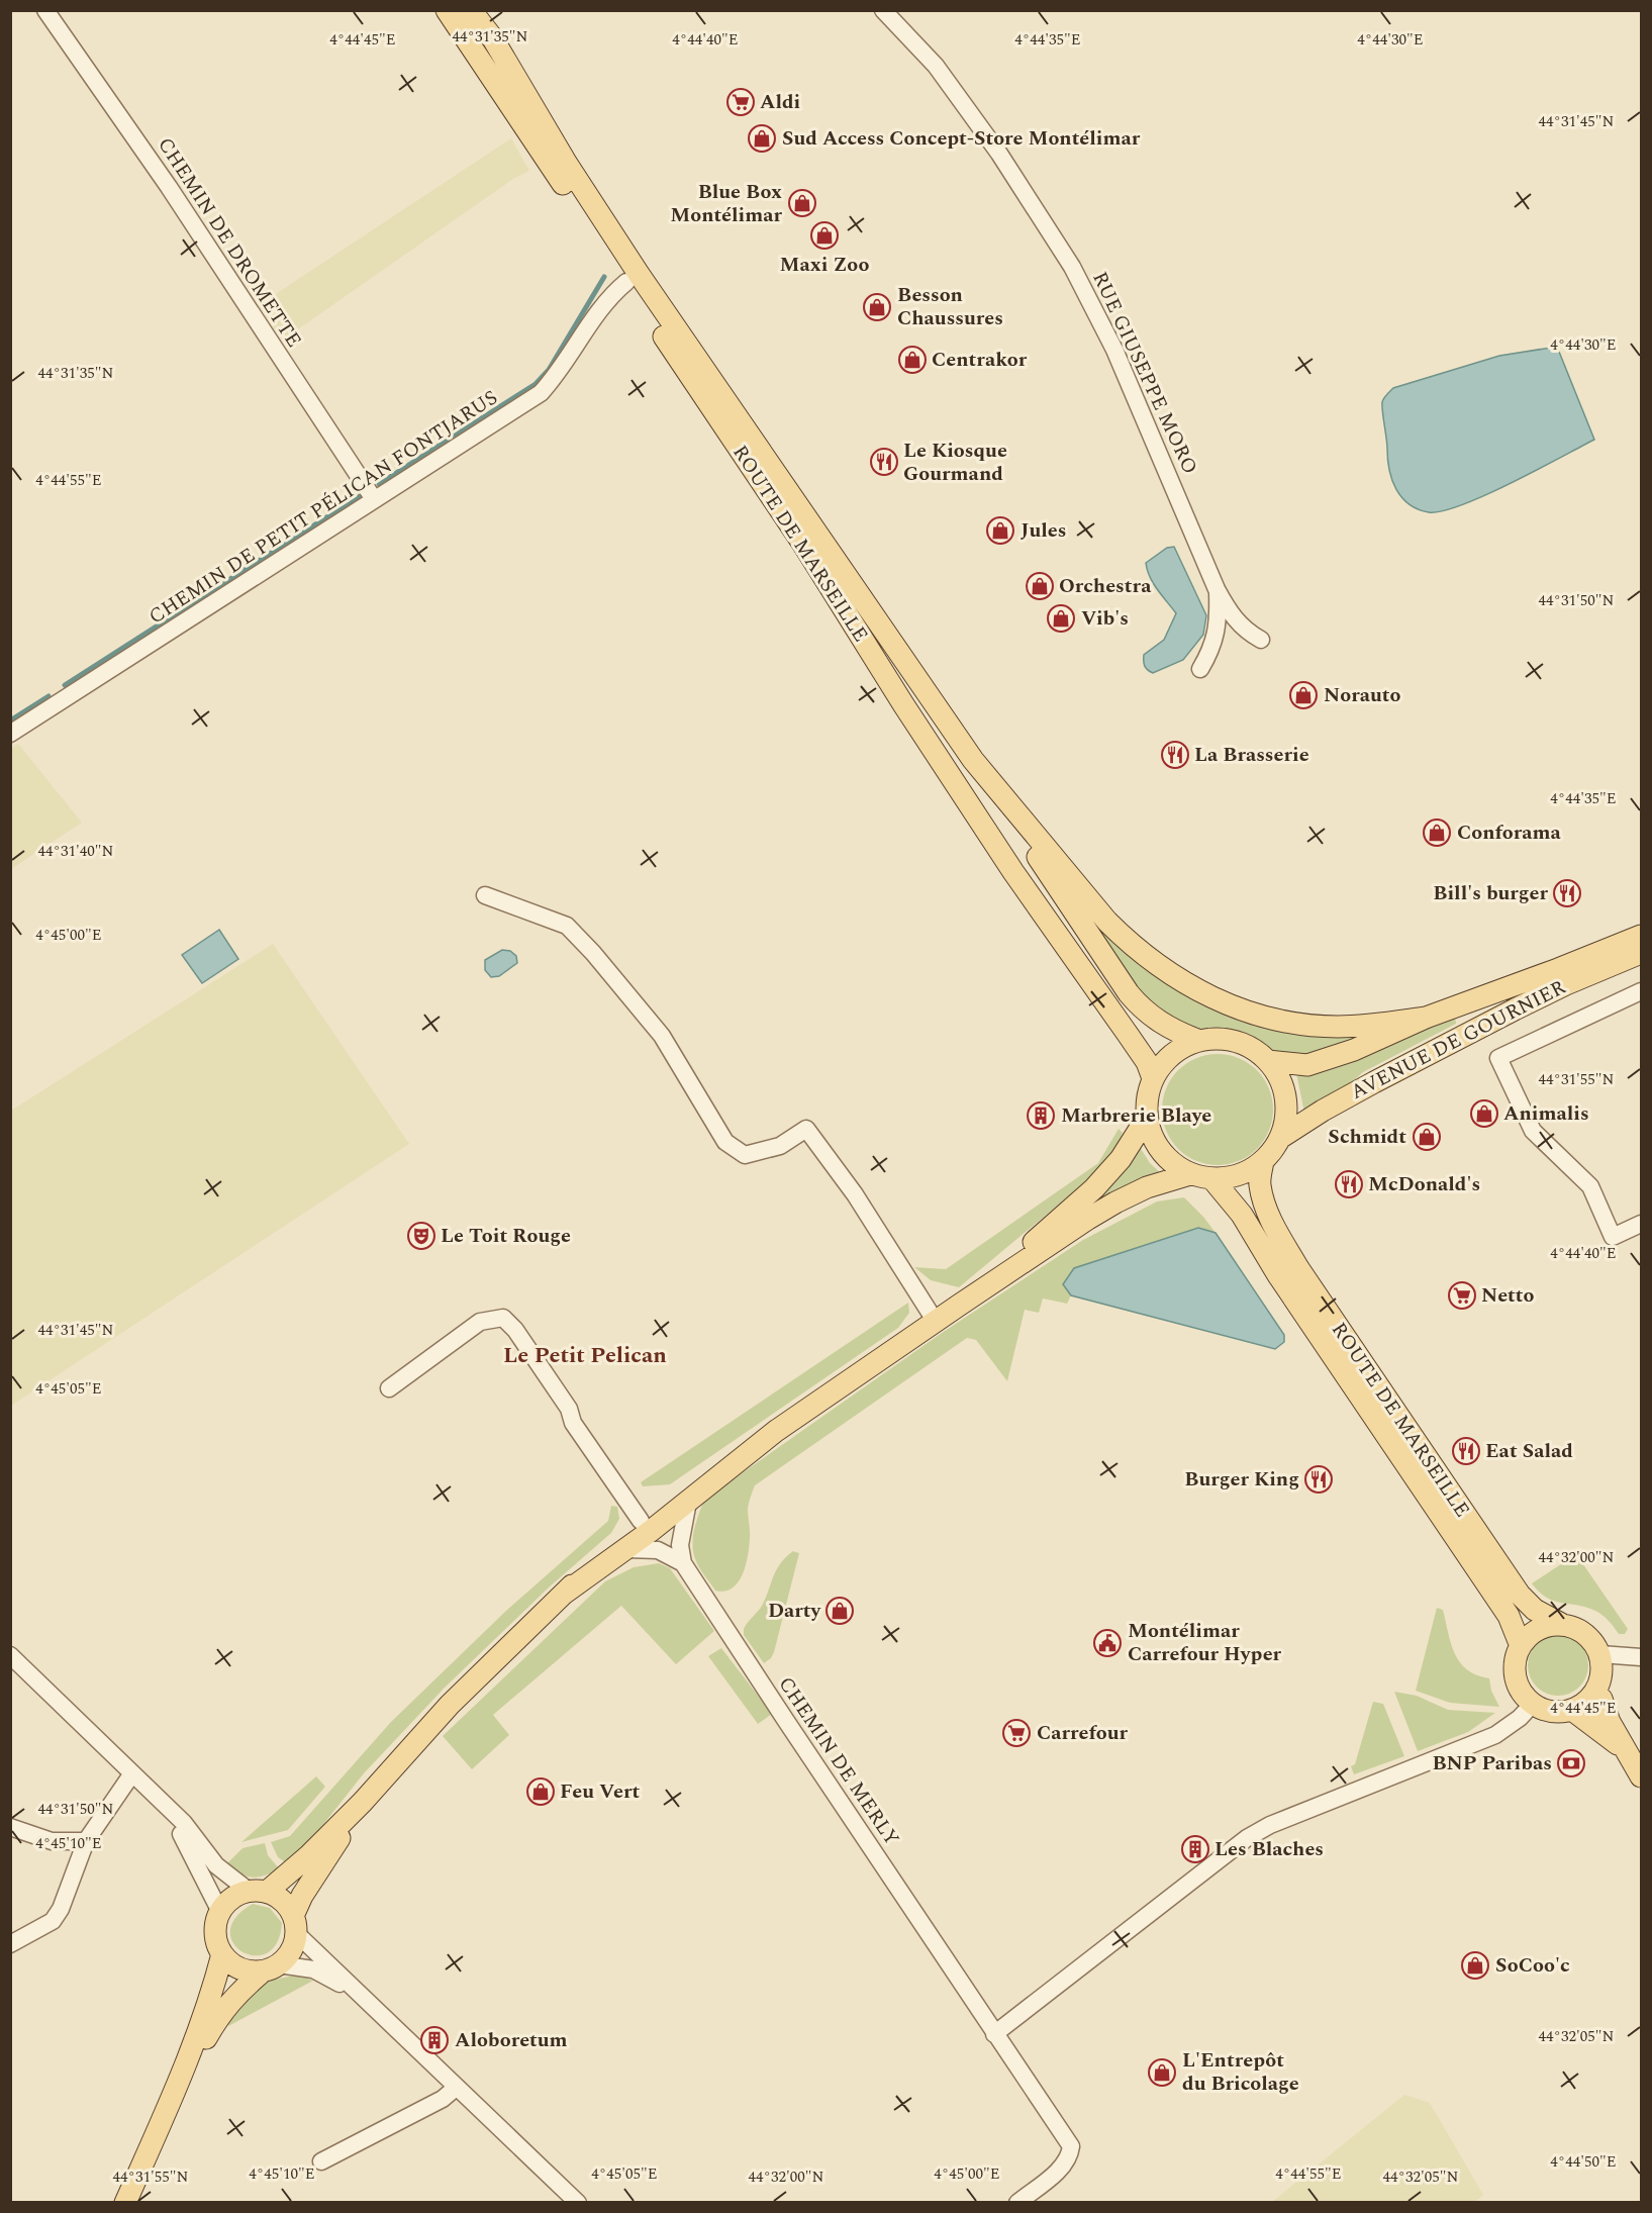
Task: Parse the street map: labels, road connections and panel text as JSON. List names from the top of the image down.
{
  "streets": {
    "main road": ["ROUTE DE MARSEILLE", "AVENUE DE GOURNIER"],
    "street": [
      "CHEMIN DE DROMETTE",
      "RUE GIUSEPPE MORO",
      "CHEMIN DE PETIT PÉLICAN FONTJARUS",
      "CHEMIN DE MERLY"
    ]
  },
  "crossings": [
    ["CHEMIN DE DROMETTE", "CHEMIN DE PETIT PÉLICAN FONTJARUS"],
    ["CHEMIN DE PETIT PÉLICAN FONTJARUS", "ROUTE DE MARSEILLE"],
    ["ROUTE DE MARSEILLE", "AVENUE DE GOURNIER"]
  ],
  "districts": ["Le Petit Pelican"],
  "places": {
    "supermarket": ["Aldi", "Netto", "Carrefour"],
    "shop": [
      "Sud Access Concept-Store Montélimar",
      "Blue Box Montélimar",
      "Maxi Zoo",
      "Besson Chaussures",
      "Centrakor",
      "Jules",
      "Orchestra",
      "Vib's",
      "Norauto",
      "Conforama",
      "Animalis",
      "Schmidt",
      "Darty",
      "Feu Vert",
      "SoCoo'c",
      "L'Entrepôt du Bricolage"
    ],
    "restaurant": [
      "Le Kiosque Gourmand",
      "La Brasserie",
      "Bill's burger",
      "McDonald's",
      "Eat Salad",
      "Burger King"
    ],
    "building": ["Marbrerie Blaye", "Les Blaches", "Aloboretum"],
    "theatre": ["Le Toit Rouge"],
    "public building": ["Montélimar Carrefour Hyper"],
    "bank": ["BNP Paribas"]
  },
  "coordinates": [
    "44°31'35\"N",
    "4°44'45\"E",
    "4°44'35\"E",
    "4°44'30\"E",
    "4°44'40\"E",
    "44°31'45\"N",
    "4°44'55\"E",
    "44°31'50\"N",
    "44°31'40\"N",
    "4°45'00\"E",
    "44°31'55\"N",
    "4°45'05\"E",
    "44°32'00\"N",
    "4°45'10\"E",
    "44°32'05\"N",
    "4°44'50\"E"
  ]
}
